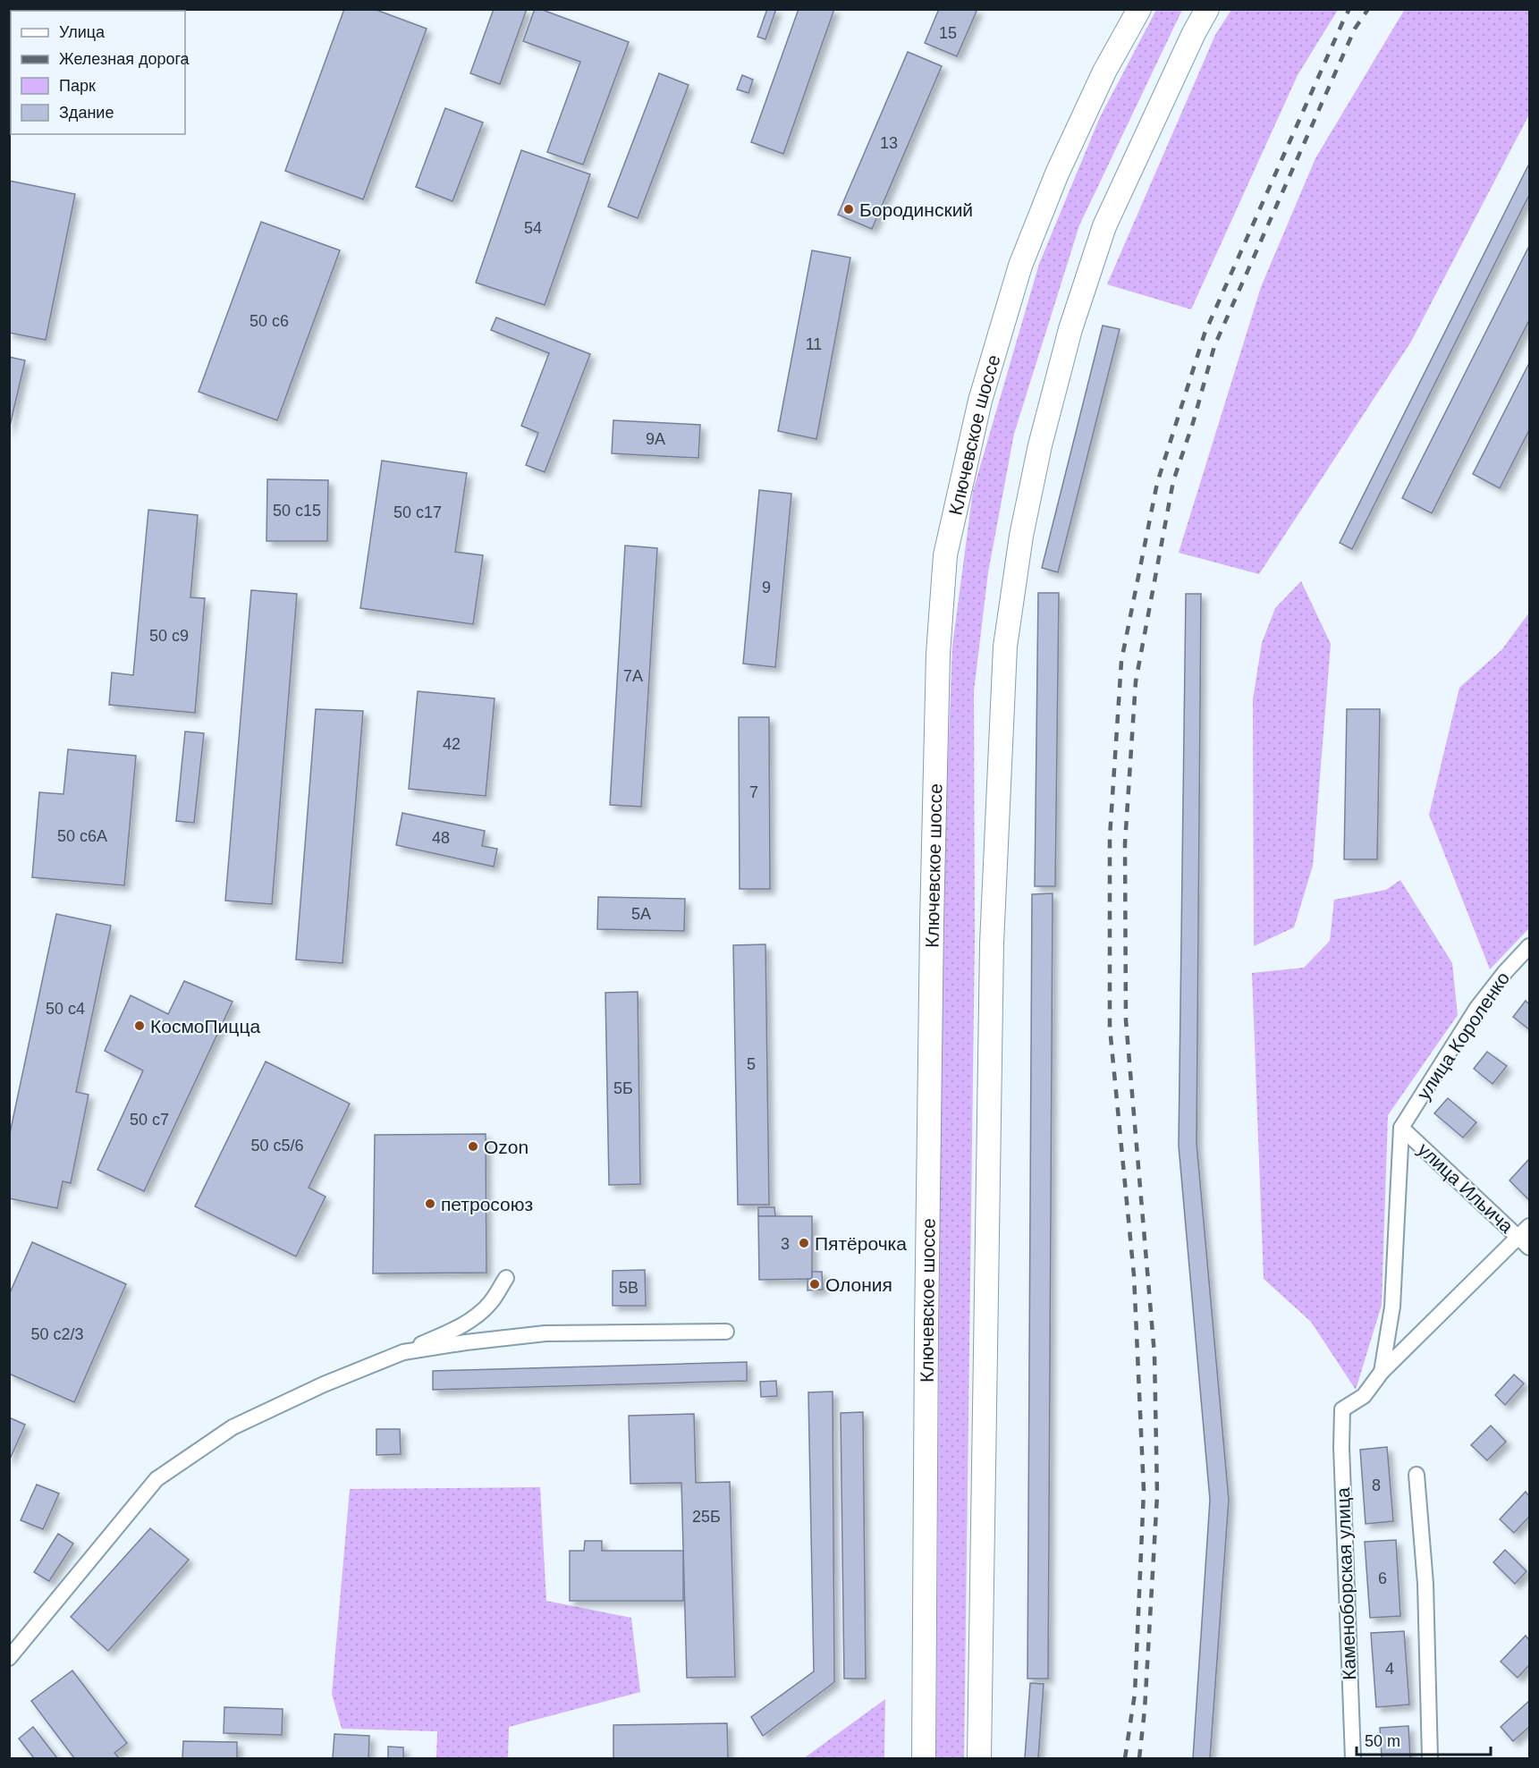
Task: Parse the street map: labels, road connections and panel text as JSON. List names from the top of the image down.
{
  "streets": {
    "main road": ["Ключевское шоссе"],
    "street": ["улица Короленко", "улица Ильича", "Каменоборская улица"]
  },
  "crossings": [
    ["улица Короленко", "улица Ильича"]
  ],
  "places": [
    "Бородинский",
    "КосмоПицца",
    "Ozon",
    "петросоюз",
    "Пятёрочка",
    "Олония"
  ],
  "house_numbers": [
    "15",
    "13",
    "54",
    "50 с6",
    "11",
    "9А",
    "50 с15",
    "50 с17",
    "9",
    "50 с9",
    "7А",
    "42",
    "7",
    "50 с6А",
    "48",
    "5А",
    "50 с4",
    "5",
    "5Б",
    "50 с7",
    "50 с5/6",
    "3",
    "5В",
    "50 с2/3",
    "8",
    "25Б",
    "6",
    "4"
  ],
  "legend": [
    "Улица",
    "Железная дорога",
    "Парк",
    "Здание"
  ],
  "scale_bar": "50 m"
}
